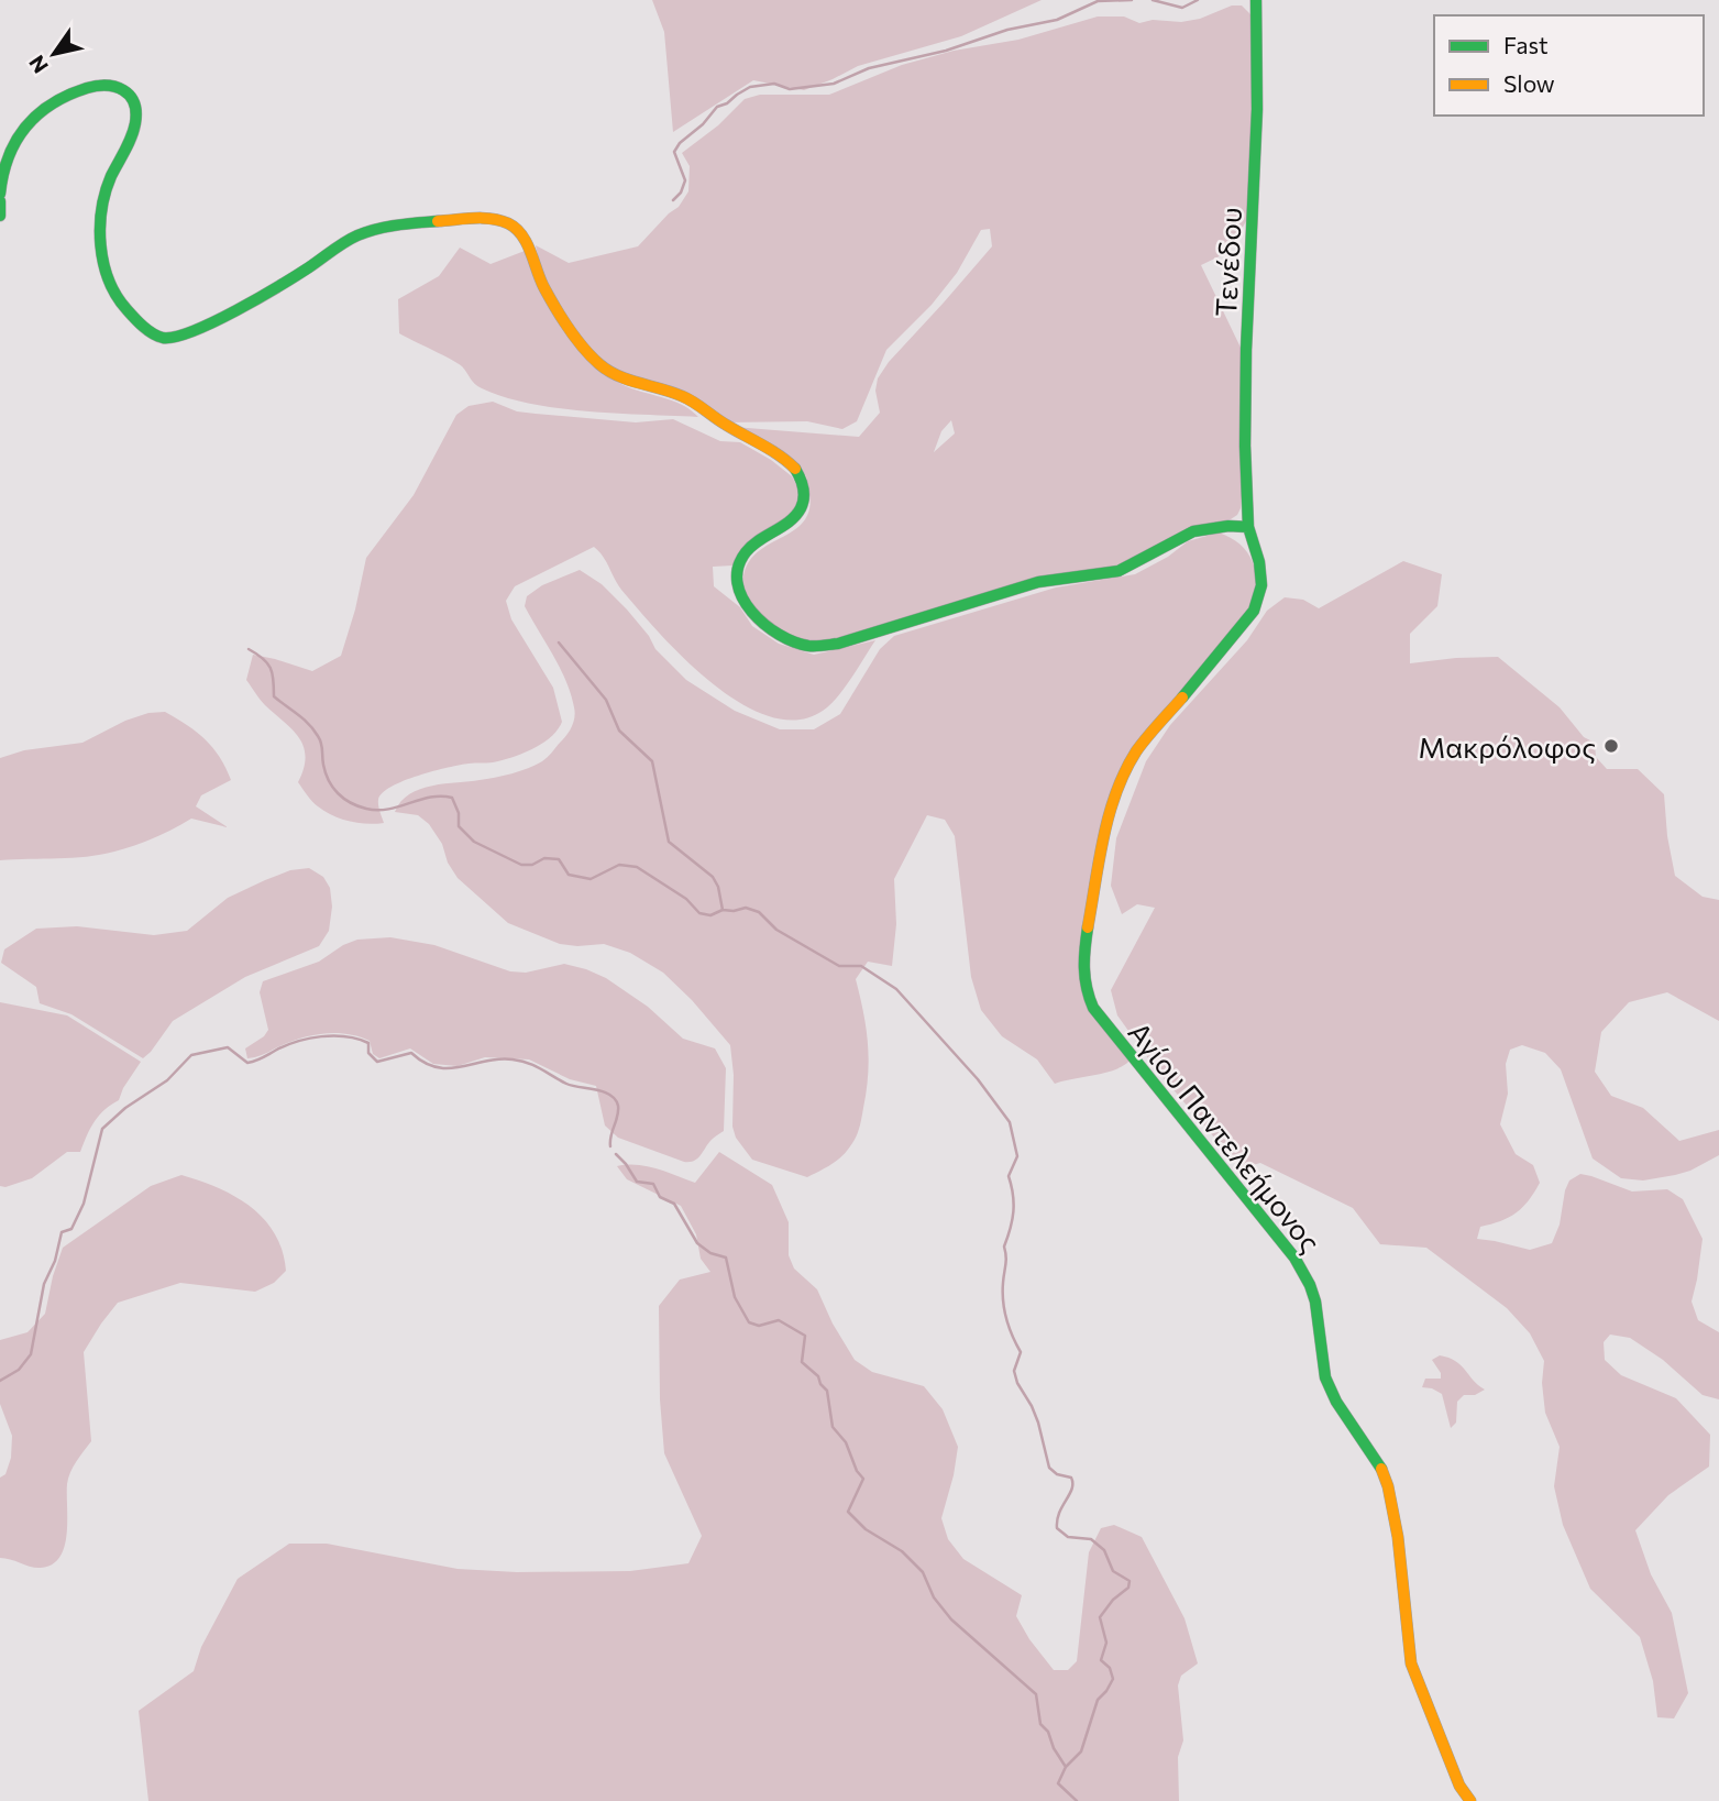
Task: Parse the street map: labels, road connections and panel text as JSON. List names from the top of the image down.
{
  "streets": {
    "street": ["Τενέδου", "Αγίου Παντελεήμονος"]
  },
  "crossings": [
    ["Τενέδου", "Αγίου Παντελεήμονος"]
  ],
  "places": ["Μακρόλοφος"],
  "legend": ["Fast", "Slow"],
  "north": "bottom left"
}
